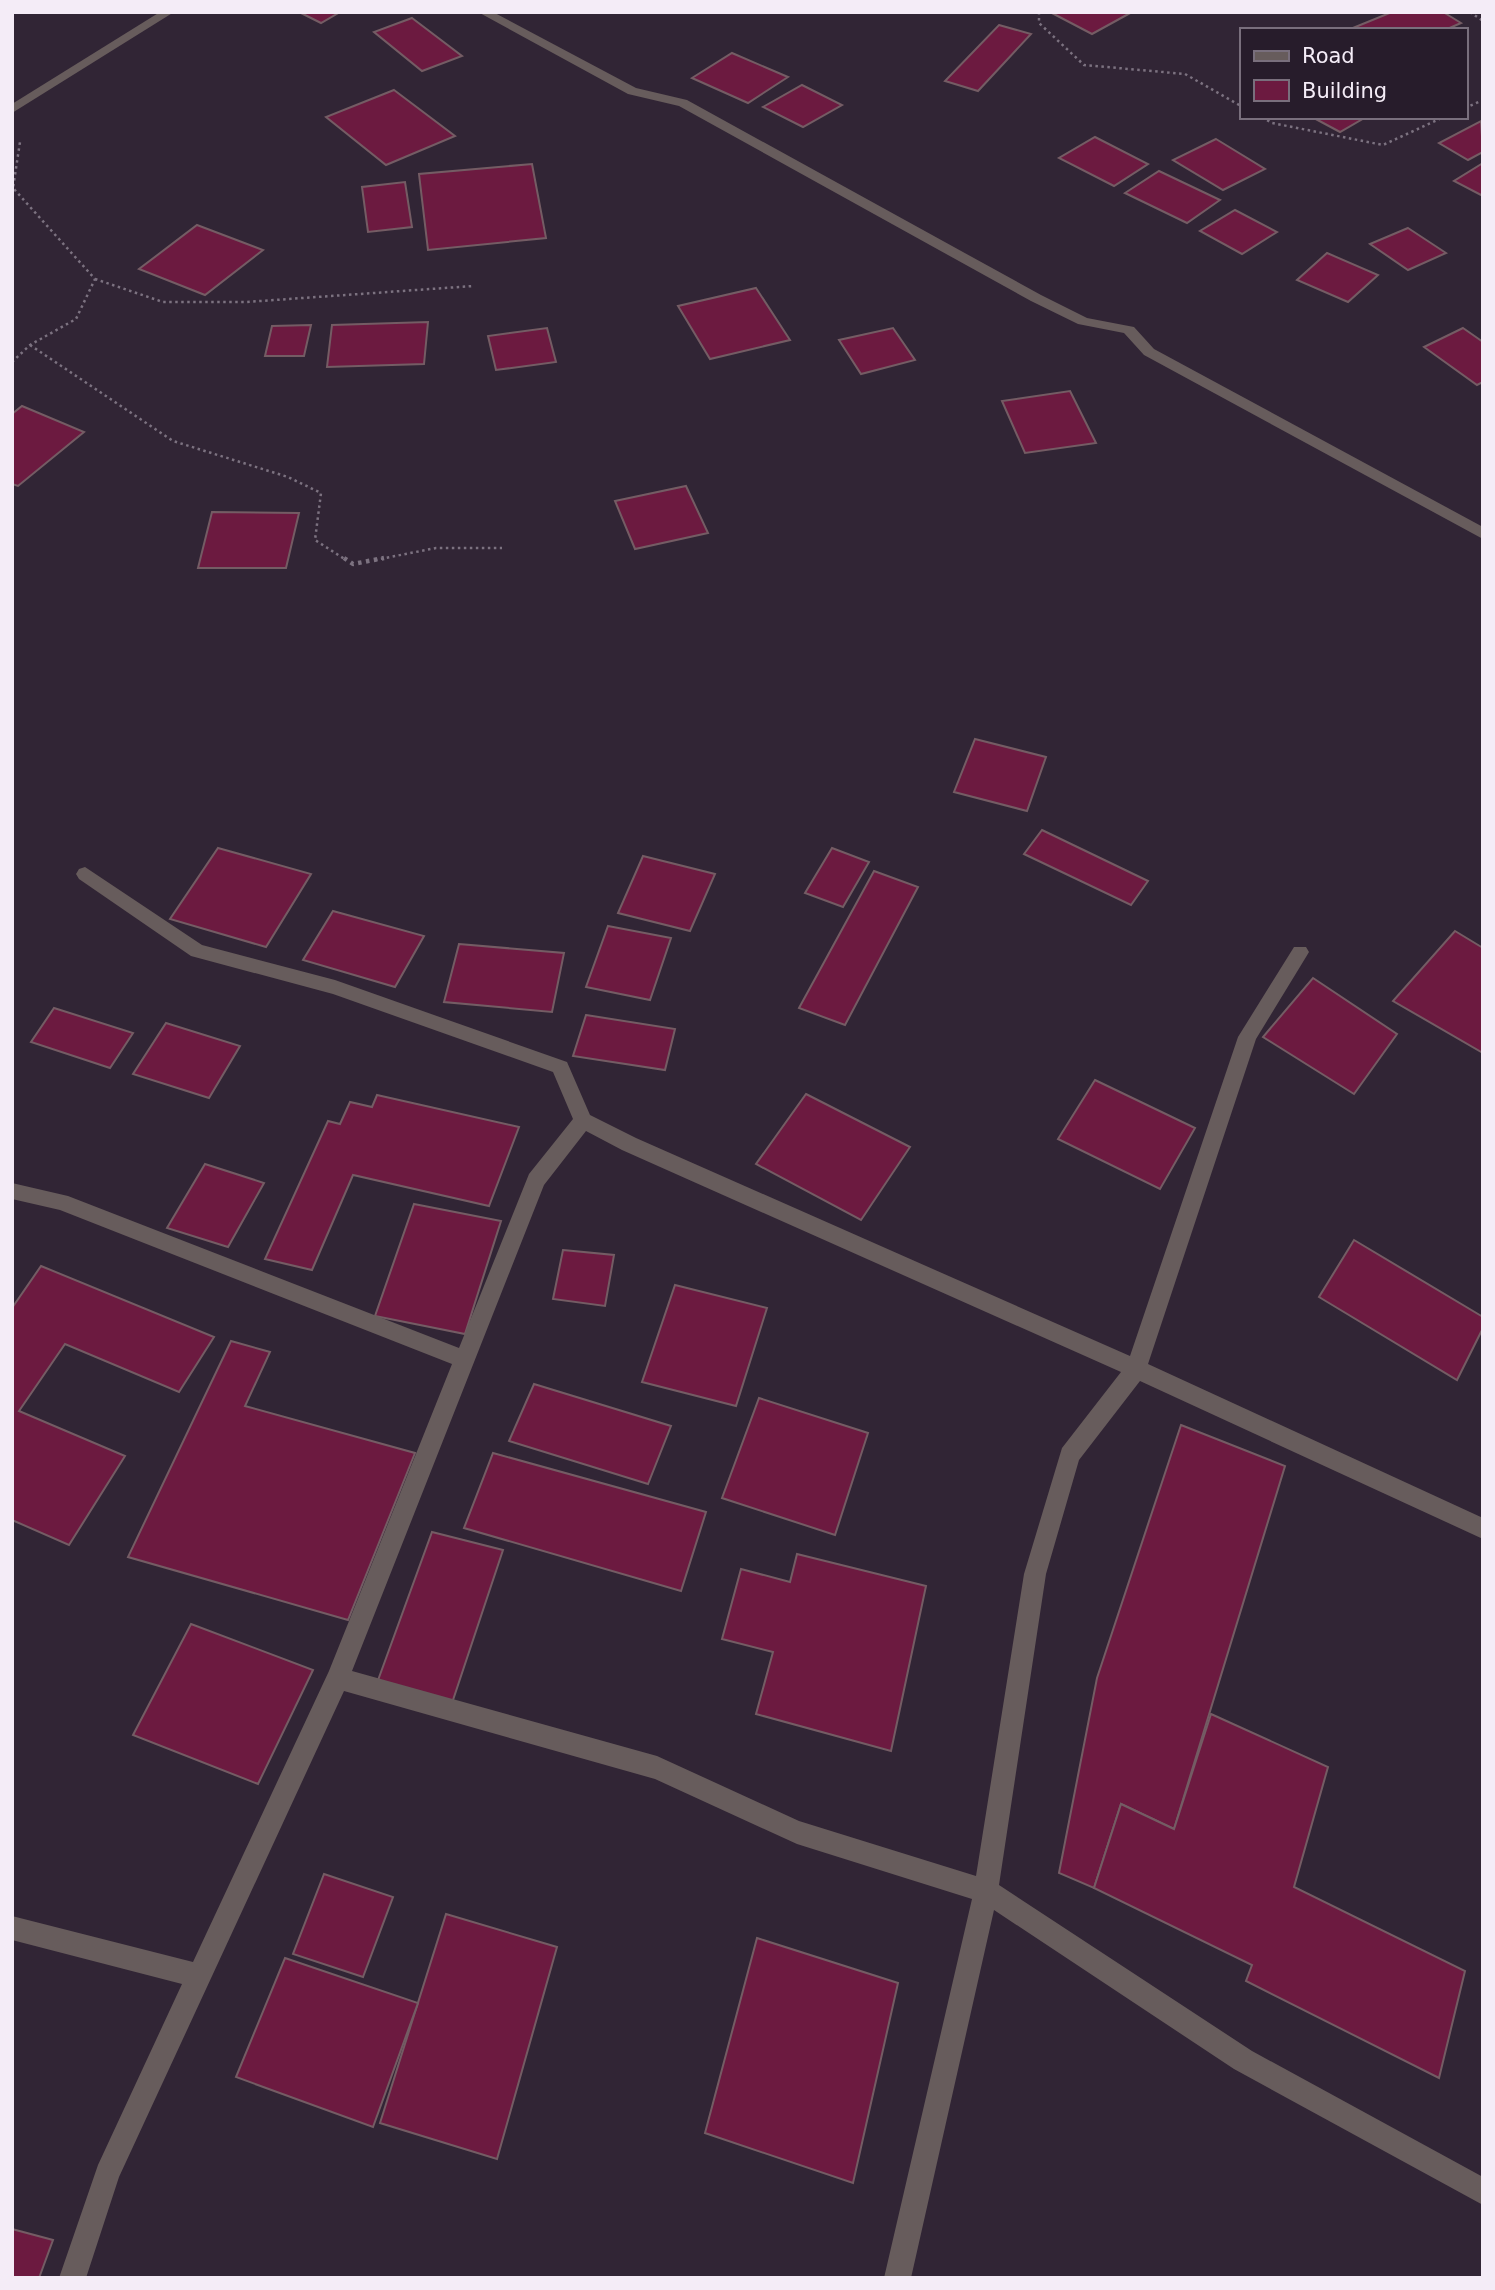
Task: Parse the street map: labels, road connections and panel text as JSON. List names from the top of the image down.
{
  "legend": ["Road", "Building"]
}
